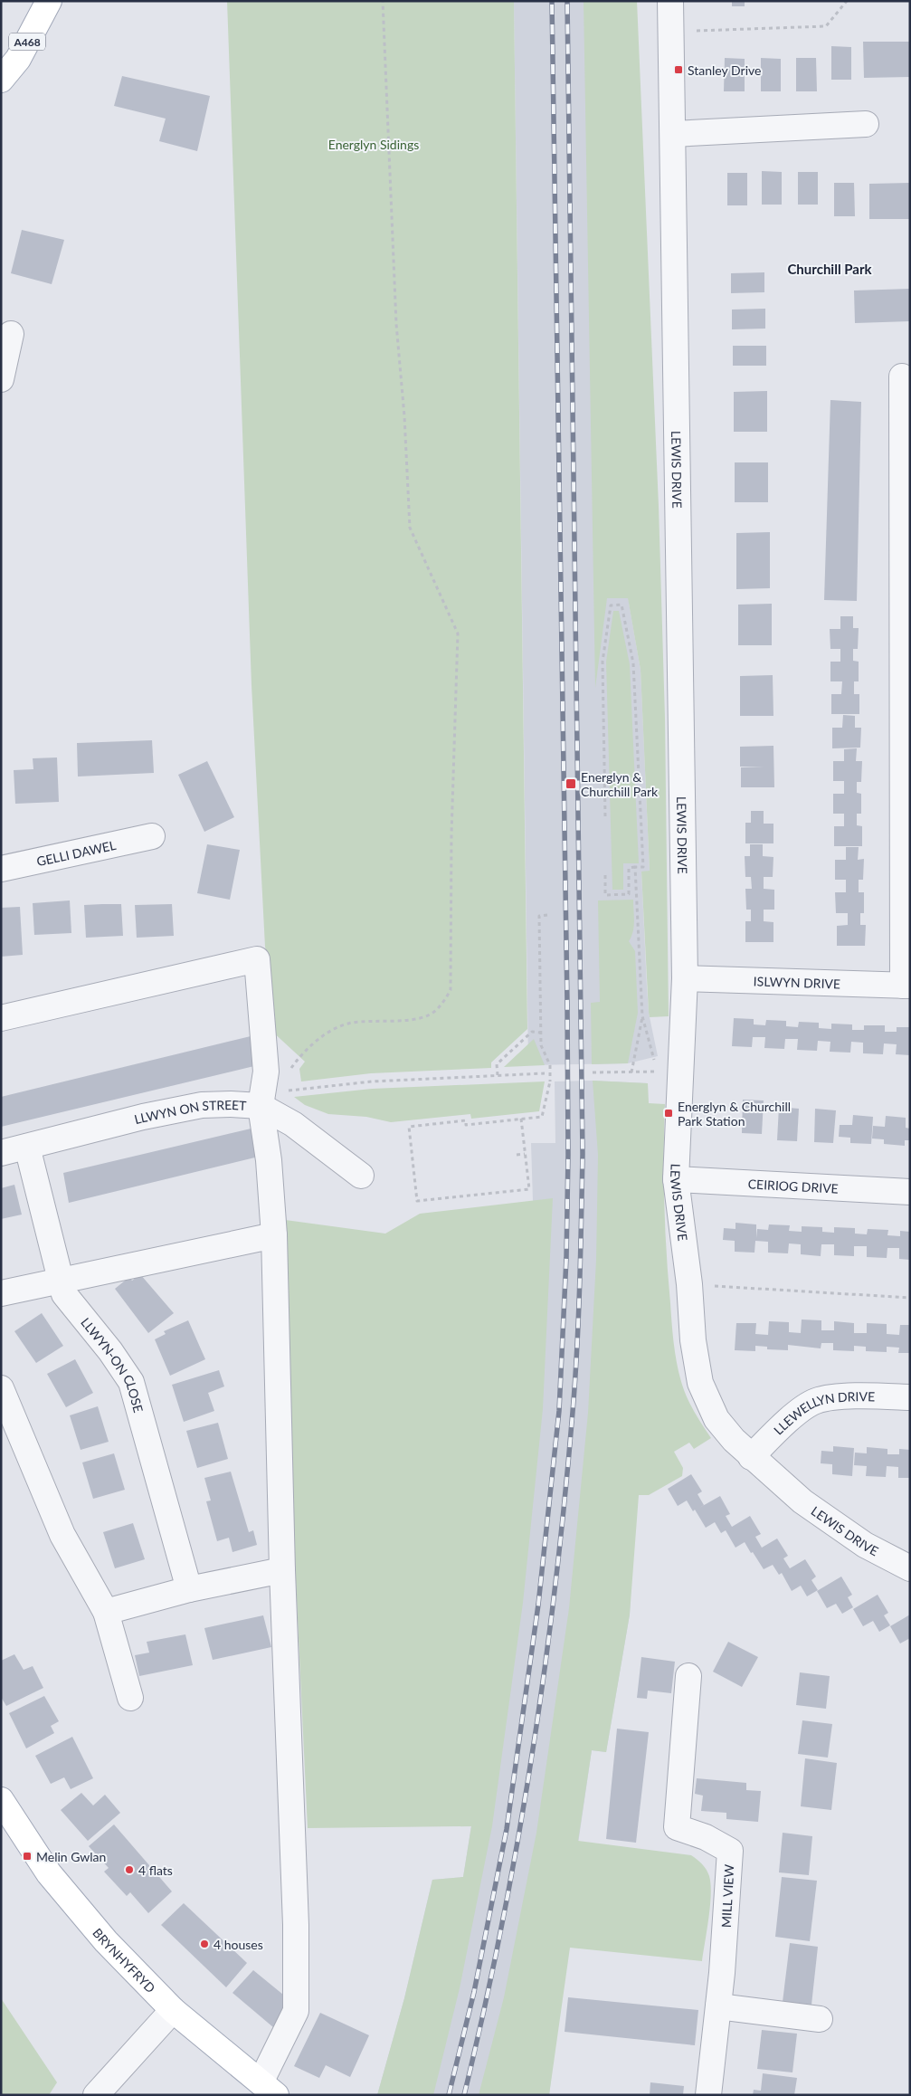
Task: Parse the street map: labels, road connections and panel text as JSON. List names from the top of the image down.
{
  "streets": {
    "main road": ["A468", "BRYNHYFRYD"],
    "street": [
      "LEWIS DRIVE",
      "GELLI DAWEL",
      "ISLWYN DRIVE",
      "LLWYN ON STREET",
      "CEIRIOG DRIVE",
      "LLWYN-ON CLOSE",
      "LLEWELLYN DRIVE",
      "MILL VIEW"
    ]
  },
  "crossings": [
    ["LEWIS DRIVE", "ISLWYN DRIVE"],
    ["LEWIS DRIVE", "CEIRIOG DRIVE"],
    ["LEWIS DRIVE", "LLEWELLYN DRIVE"],
    ["LLWYN ON STREET", "LLWYN-ON CLOSE"]
  ],
  "districts": ["Churchill Park"],
  "parks": ["Energlyn Sidings"],
  "places": {
    "transit": [
      "Stanley Drive",
      "Energlyn & Churchill Park",
      "Energlyn & Churchill Park Station",
      "Melin Gwlan"
    ],
    "other": ["4 flats", "4 houses"]
  }
}
